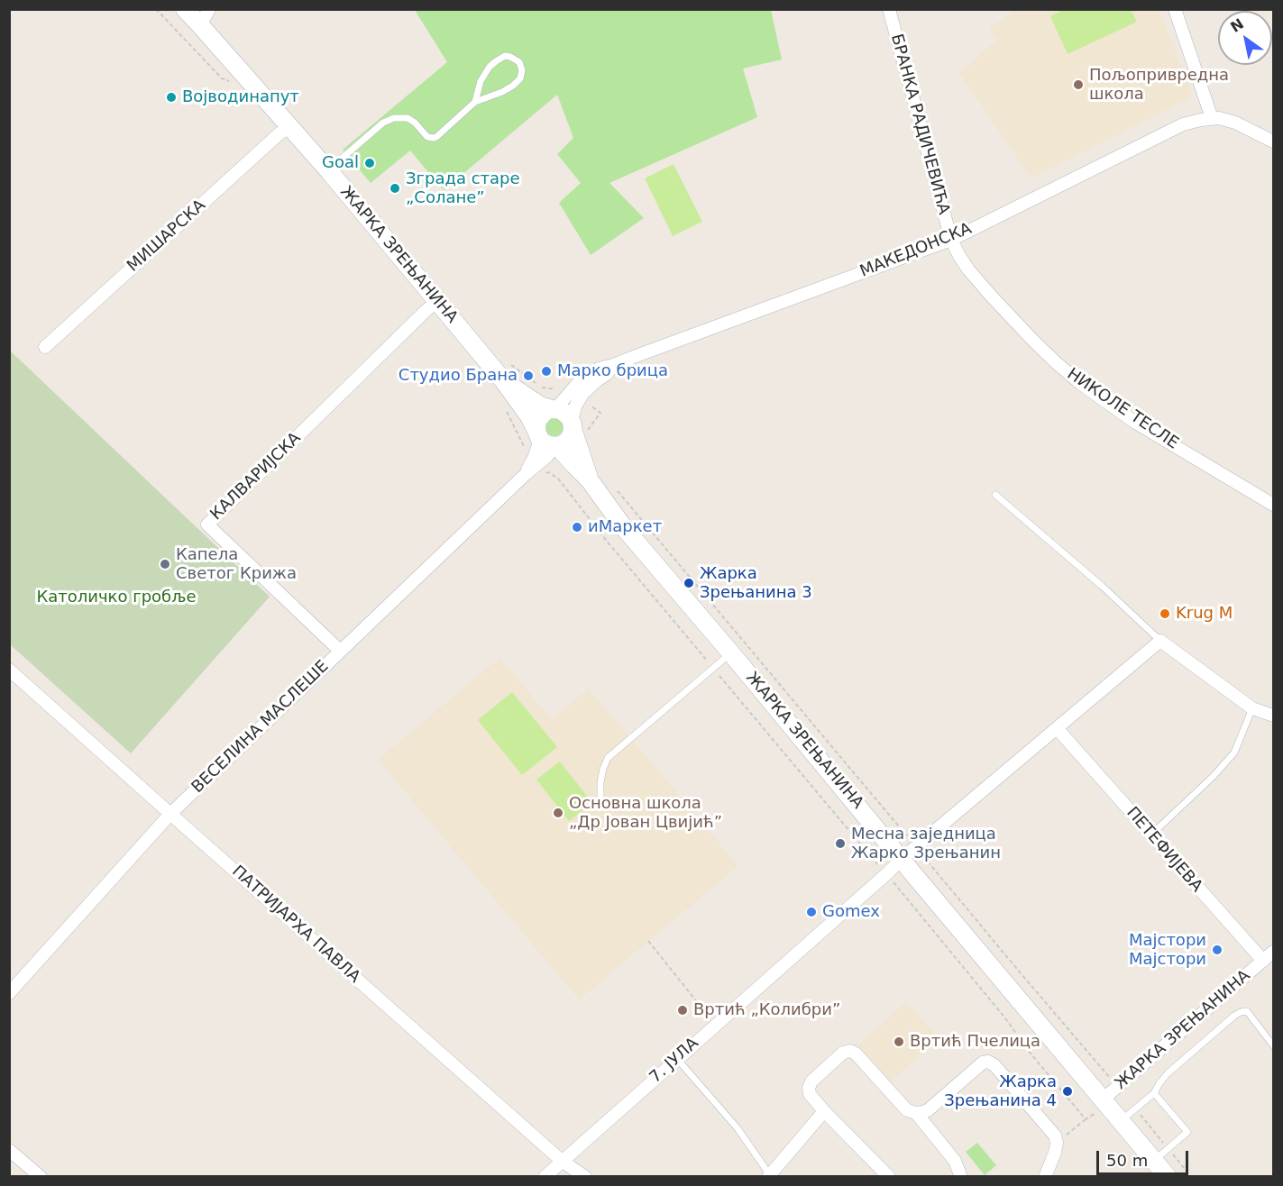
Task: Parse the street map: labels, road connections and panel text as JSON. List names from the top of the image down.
{
  "streets": {
    "main road": ["ЖАРКА ЗРЕЊАНИНА"],
    "street": [
      "БРАНКА РАДИЧЕВИЋА",
      "МИШАРСКА",
      "МАКЕДОНСКА",
      "НИКОЛЕ ТЕСЛЕ",
      "КАЛВАРИЈСКА",
      "ВЕСЕЛИНА МАСЛЕШЕ",
      "ПЕТЕФИЈЕВА",
      "ПАТРИЈАРХА ПАВЛА",
      "7. ЈУЛА"
    ]
  },
  "crossings": [
    ["БРАНКА РАДИЧЕВИЋА", "МАКЕДОНСКА"],
    ["БРАНКА РАДИЧЕВИЋА", "НИКОЛЕ ТЕСЛЕ"],
    ["МИШАРСКА", "ЖАРКА ЗРЕЊАНИНА"],
    ["МАКЕДОНСКА", "ЖАРКА ЗРЕЊАНИНА"],
    ["МАКЕДОНСКА", "НИКОЛЕ ТЕСЛЕ"],
    ["МАКЕДОНСКА", "ВЕСЕЛИНА МАСЛЕШЕ"],
    ["ЖАРКА ЗРЕЊАНИНА", "КАЛВАРИЈСКА"],
    ["ЖАРКА ЗРЕЊАНИНА", "ВЕСЕЛИНА МАСЛЕШЕ"],
    ["ЖАРКА ЗРЕЊАНИНА", "ПЕТЕФИЈЕВА"],
    ["ЖАРКА ЗРЕЊАНИНА", "7. ЈУЛА"],
    ["КАЛВАРИЈСКА", "ВЕСЕЛИНА МАСЛЕШЕ"],
    ["ВЕСЕЛИНА МАСЛЕШЕ", "ПАТРИЈАРХА ПАВЛА"],
    ["ПАТРИЈАРХА ПАВЛА", "7. ЈУЛА"]
  ],
  "parks": ["Католичко гробље"],
  "places": [
    "Пољопривредна школа",
    "Војводинапут",
    "Goal",
    "Зграда старе „Солане”",
    "Марко брица",
    "Студио Брана",
    "иМаркет",
    "Капела Светог Крижа",
    "Жарка Зрењанина 3",
    "Krug M",
    "Основна школа „Др Јован Цвијић”",
    "Месна заједница Жарко Зрењанин",
    "Gomex",
    "Мајстори Мајстори",
    "Вртић „Колибри”",
    "Вртић Пчелица",
    "Жарка Зрењанина 4"
  ],
  "scale_bar": "50 m",
  "north": "top left"
}
